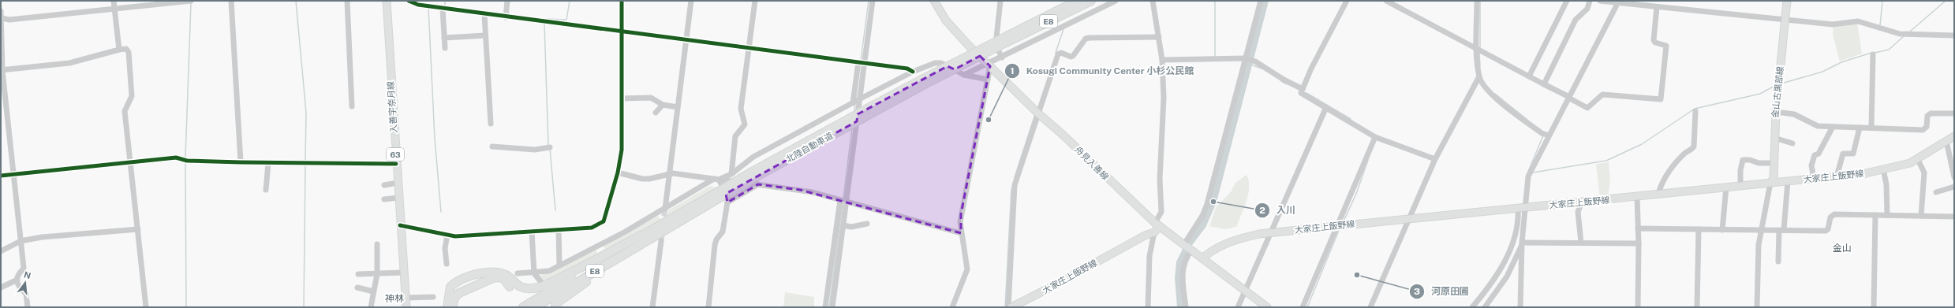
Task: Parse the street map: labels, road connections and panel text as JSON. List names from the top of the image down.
{
  "streets": {
    "highway": ["E8", "北陸自動車道"],
    "main road": [
      "金山古黒部線",
      "入善宇奈月線",
      "63",
      "舟見入善線",
      "大家庄上飯野線"
    ]
  },
  "crossings": [
    ["金山古黒部線", "大家庄上飯野線"],
    ["舟見入善線", "大家庄上飯野線"]
  ],
  "districts": ["金山", "神林"],
  "places": ["Kosugi Community Center 小杉公民館", "入川", "河原田圃"],
  "north": "top"
}
